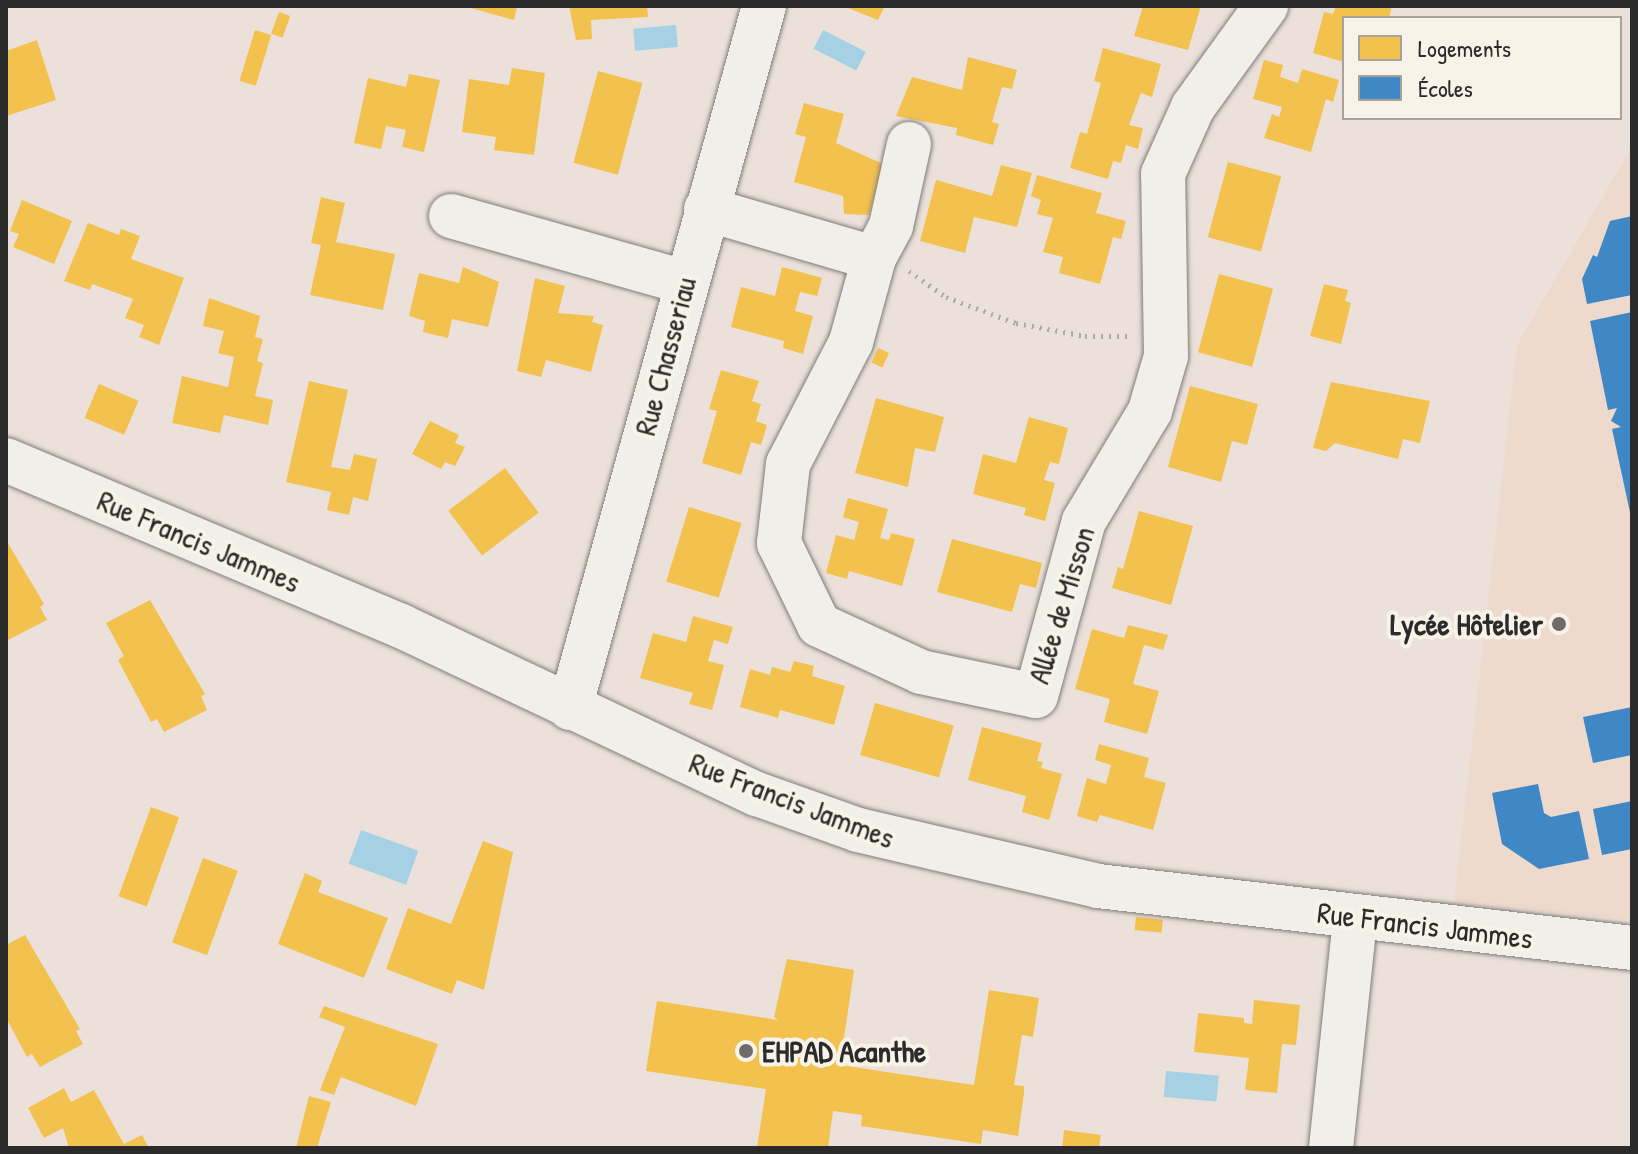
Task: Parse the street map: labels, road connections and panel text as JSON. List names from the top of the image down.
{
  "streets": {
    "street": ["Rue Chasseriau", "Rue Francis Jammes", "Allée de Misson"]
  },
  "crossings": [
    ["Rue Chasseriau", "Rue Francis Jammes"]
  ],
  "places": ["Lycée Hôtelier", "EHPAD Acanthe"],
  "legend": ["Logements", "Écoles"]
}
